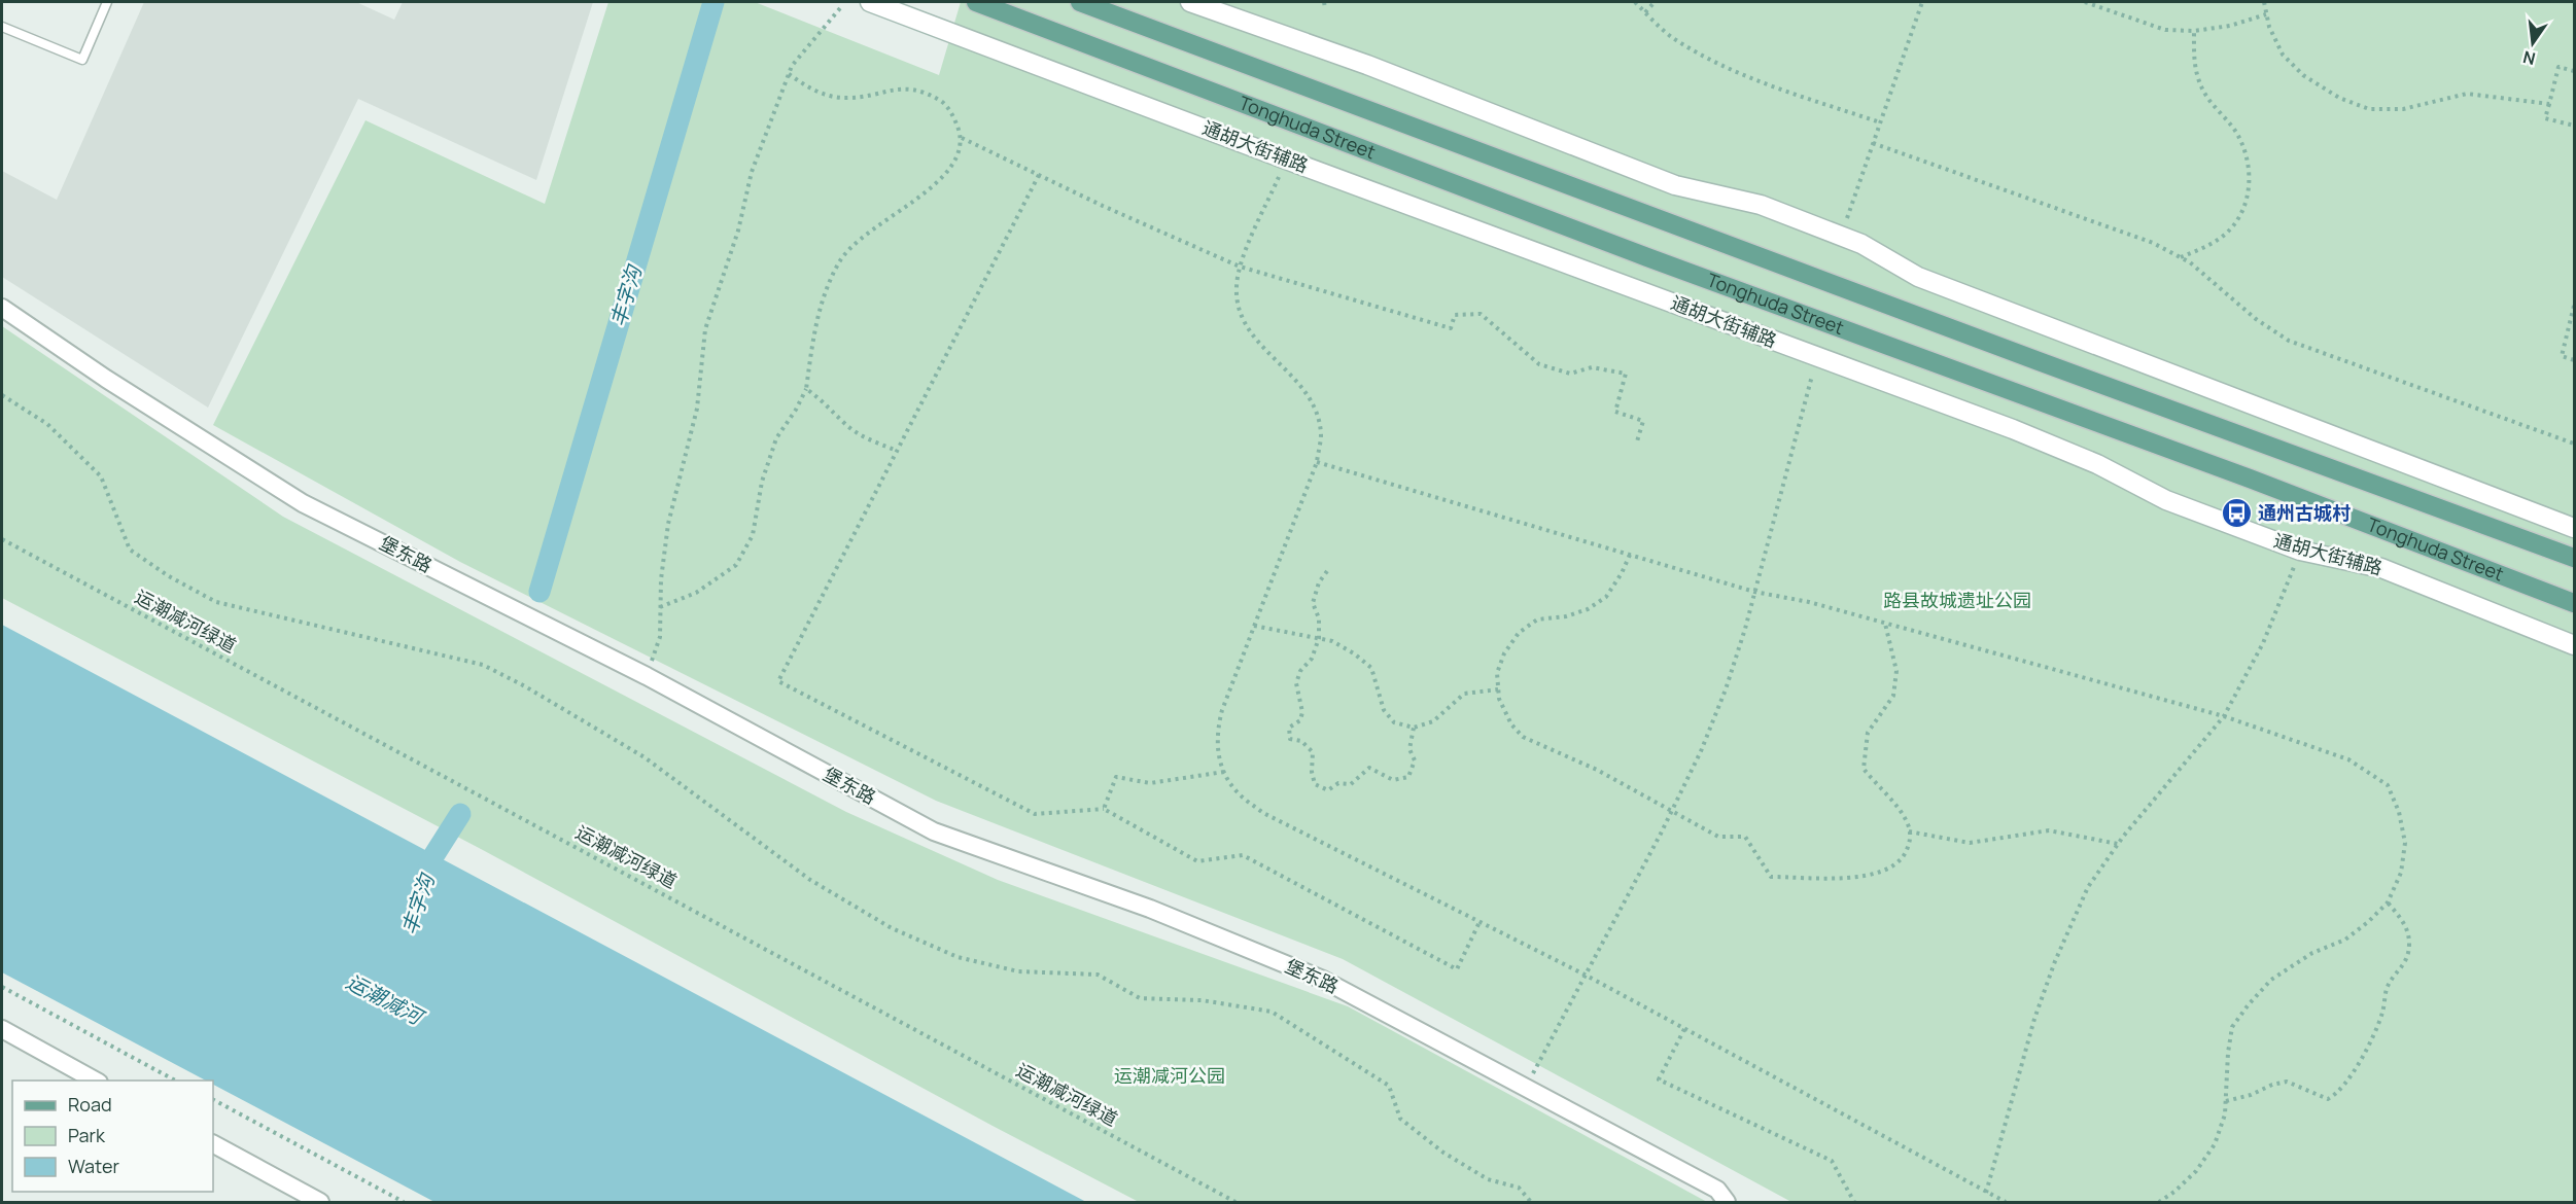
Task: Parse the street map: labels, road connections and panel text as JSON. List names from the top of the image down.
{
  "streets": {
    "main road": ["Tonghuda Street"],
    "street": ["通胡大街辅路", "堡东路"],
    "path": ["运潮减河绿道"]
  },
  "water": ["丰字沟", "运潮减河"],
  "parks": ["路县故城遗址公园", "运潮减河公园"],
  "places": {
    "bus stop": ["通州古城村"]
  },
  "legend": ["Road", "Park", "Water"],
  "north": "bottom"
}
